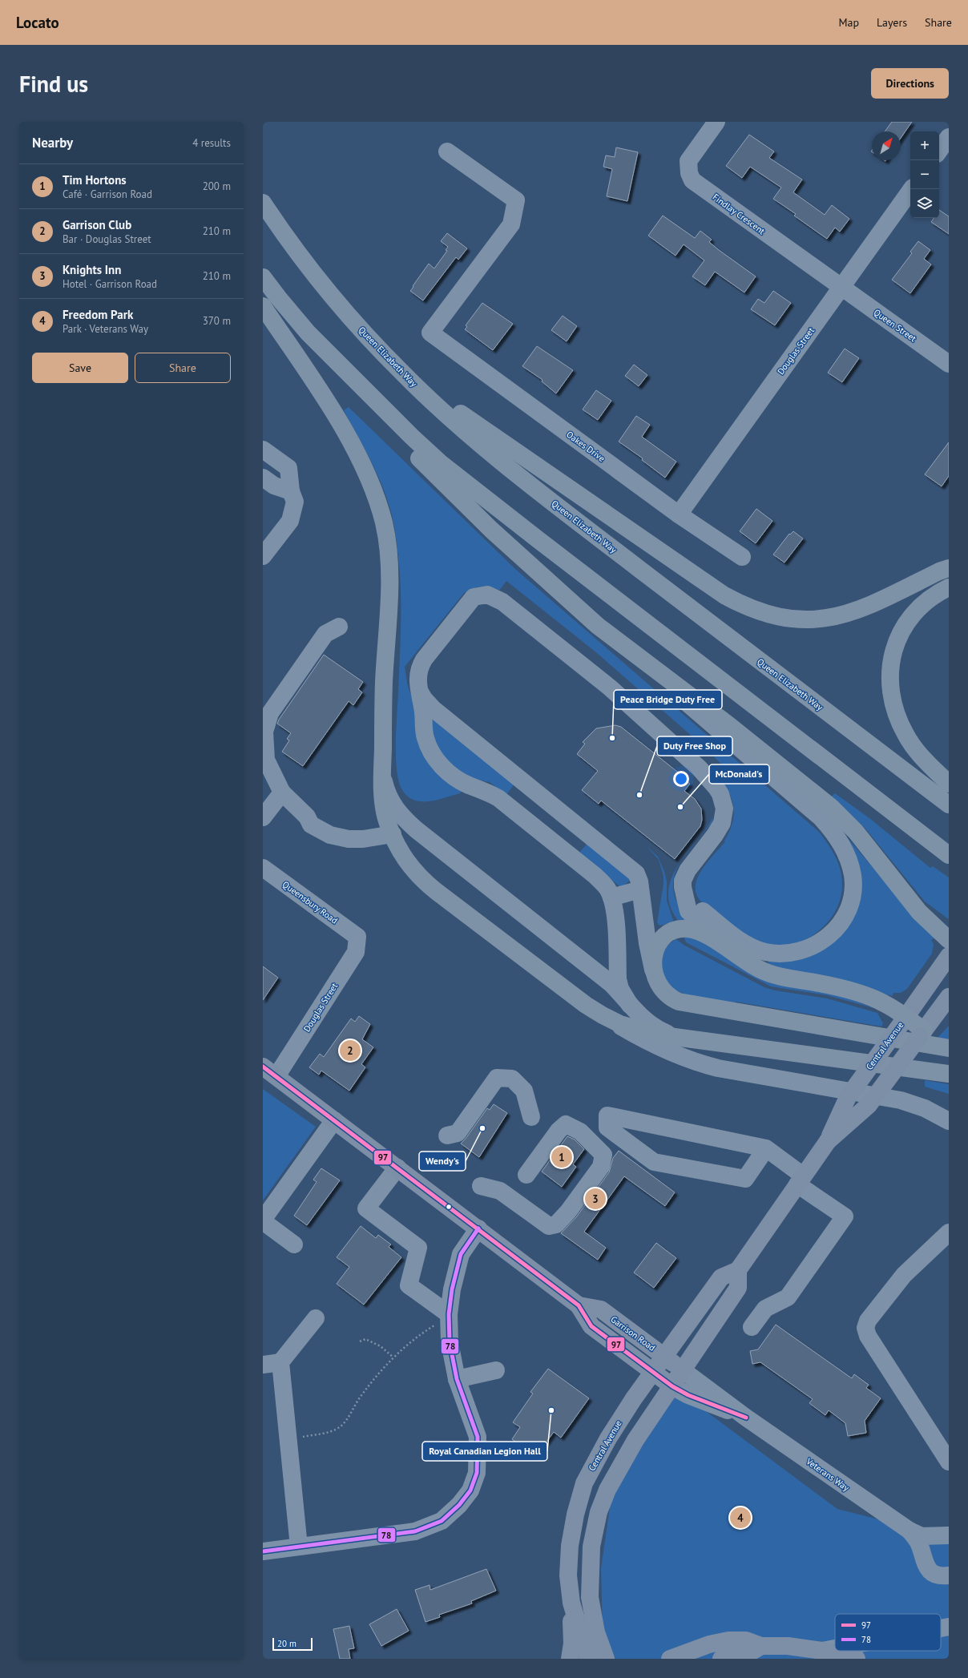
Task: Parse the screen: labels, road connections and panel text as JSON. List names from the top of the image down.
{
  "streets": {
    "highway": ["Queen Elizabeth Way"],
    "main road": ["Central Avenue", "Garrison Road"],
    "street": [
      "Findlay Crescent",
      "Queen Street",
      "Douglas Street",
      "Oakes Drive",
      "Queensbury Road",
      "Veterans Way"
    ]
  },
  "crossings": [
    ["Findlay Crescent", "Queen Street"],
    ["Findlay Crescent", "Douglas Street"],
    ["Queen Street", "Douglas Street"],
    ["Douglas Street", "Oakes Drive"],
    ["Douglas Street", "Queensbury Road"],
    ["Douglas Street", "Garrison Road"],
    ["Central Avenue", "Garrison Road"],
    ["Garrison Road", "Veterans Way"]
  ],
  "places": [
    "Peace Bridge Duty Free",
    "Duty Free Shop",
    "McDonald's",
    "Wendy's",
    "Royal Canadian Legion Hall"
  ],
  "lines": ["transit line 97", "transit line 78"],
  "legend": ["97", "78"],
  "scale_bar": "20 m",
  "north": "top right",
  "page": {
    "header": "Locato",
    "nav": ["Map", "Layers", "Share"],
    "buttons": [
      "Directions",
      ["Save", "Share"]
    ],
    "title": "Find us",
    "heading": ["Nearby", "4 results"],
    "map_buttons": ["+", "−"],
    "list": [
      {
        "mark": "1",
        "name": "Tim Hortons",
        "note": "Café · Garrison Road",
        "value": "200 m"
      },
      {
        "mark": "2",
        "name": "Garrison Club",
        "note": "Bar · Douglas Street",
        "value": "210 m"
      },
      {
        "mark": "3",
        "name": "Knights Inn",
        "note": "Hotel · Garrison Road",
        "value": "210 m"
      },
      {
        "mark": "4",
        "name": "Freedom Park",
        "note": "Park · Veterans Way",
        "value": "370 m"
      }
    ],
    "pins": [
      "2",
      "1",
      "3",
      "4"
    ],
    "scale": "20 m"
  }
}
